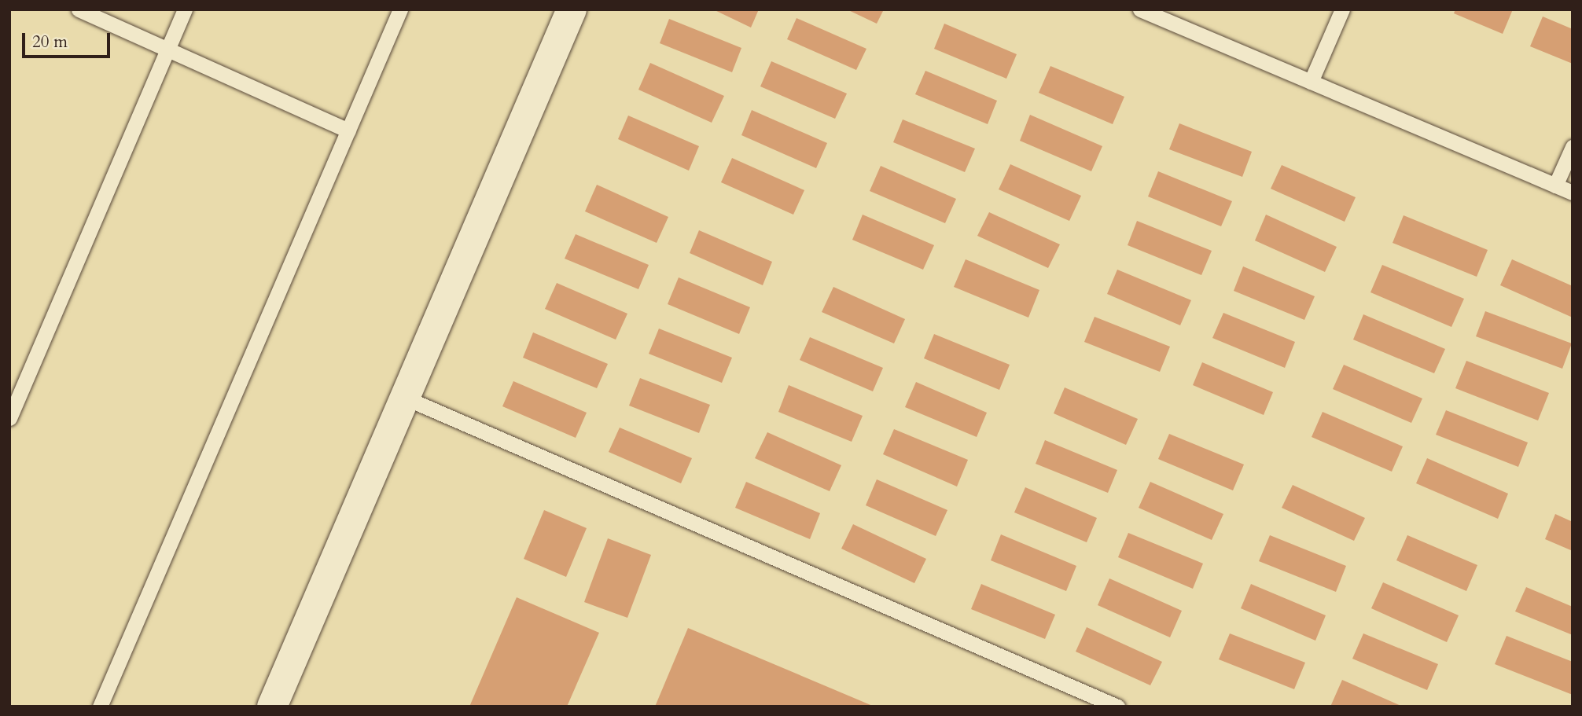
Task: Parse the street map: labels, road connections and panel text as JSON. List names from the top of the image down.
{
  "scale_bar": "20 m"
}
